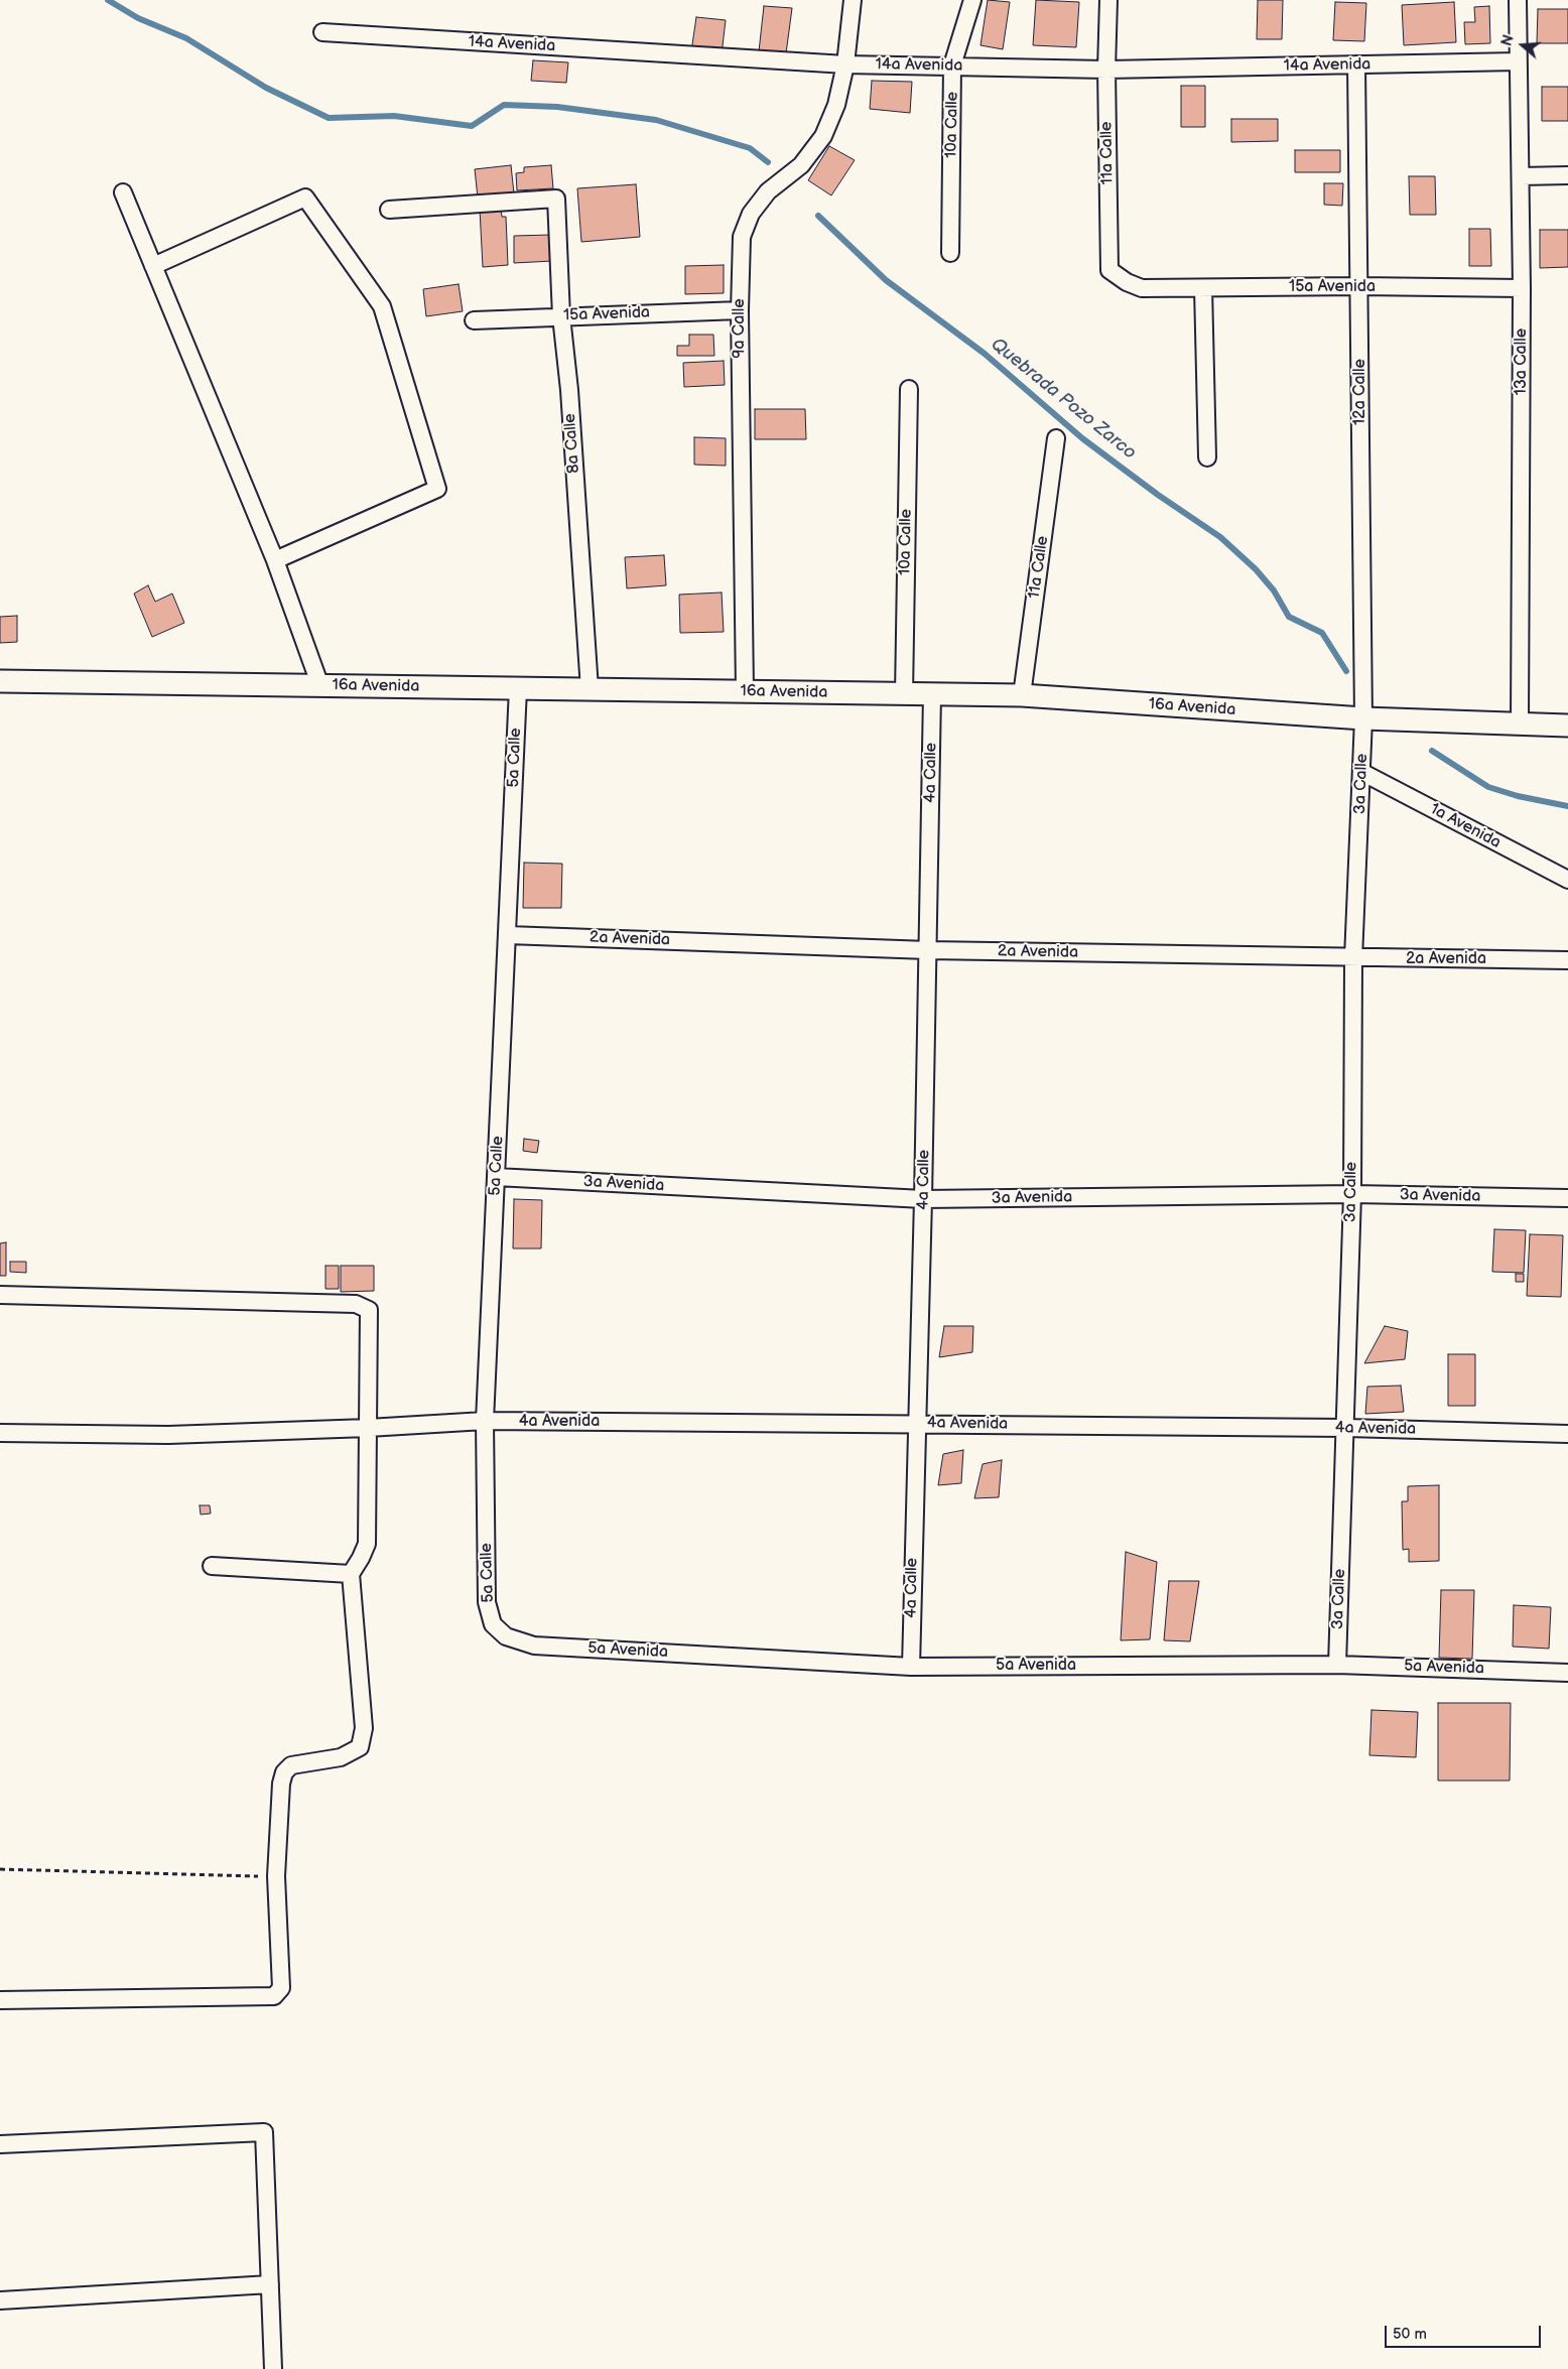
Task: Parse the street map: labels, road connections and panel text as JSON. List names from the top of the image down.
{
  "streets": {
    "street": [
      "14a Avenida",
      "10a Calle",
      "11a Calle",
      "15a Avenida",
      "9a Calle",
      "13a Calle",
      "12a Calle",
      "8a Calle",
      "16a Avenida",
      "5a Calle",
      "4a Calle",
      "3a Calle",
      "1a Avenida",
      "2a Avenida",
      "3a Avenida",
      "4a Avenida",
      "5a Avenida"
    ]
  },
  "crossings": [
    ["14a Avenida", "10a Calle"],
    ["14a Avenida", "11a Calle"],
    ["14a Avenida", "9a Calle"],
    ["14a Avenida", "13a Calle"],
    ["14a Avenida", "12a Calle"],
    ["10a Calle", "16a Avenida"],
    ["11a Calle", "15a Avenida"],
    ["11a Calle", "16a Avenida"],
    ["15a Avenida", "9a Calle"],
    ["15a Avenida", "13a Calle"],
    ["15a Avenida", "12a Calle"],
    ["15a Avenida", "8a Calle"],
    ["9a Calle", "16a Avenida"],
    ["13a Calle", "16a Avenida"],
    ["12a Calle", "16a Avenida"],
    ["12a Calle", "3a Calle"],
    ["8a Calle", "16a Avenida"],
    ["16a Avenida", "5a Calle"],
    ["16a Avenida", "4a Calle"],
    ["16a Avenida", "3a Calle"],
    ["5a Calle", "2a Avenida"],
    ["5a Calle", "3a Avenida"],
    ["5a Calle", "4a Avenida"],
    ["5a Calle", "5a Avenida"],
    ["4a Calle", "2a Avenida"],
    ["4a Calle", "3a Avenida"],
    ["4a Calle", "4a Avenida"],
    ["4a Calle", "5a Avenida"],
    ["3a Calle", "1a Avenida"],
    ["3a Calle", "2a Avenida"],
    ["3a Calle", "3a Avenida"],
    ["3a Calle", "4a Avenida"],
    ["3a Calle", "5a Avenida"]
  ],
  "water": ["Quebrada Pozo Zarco"],
  "scale_bar": "50 m",
  "north": "left"
}
